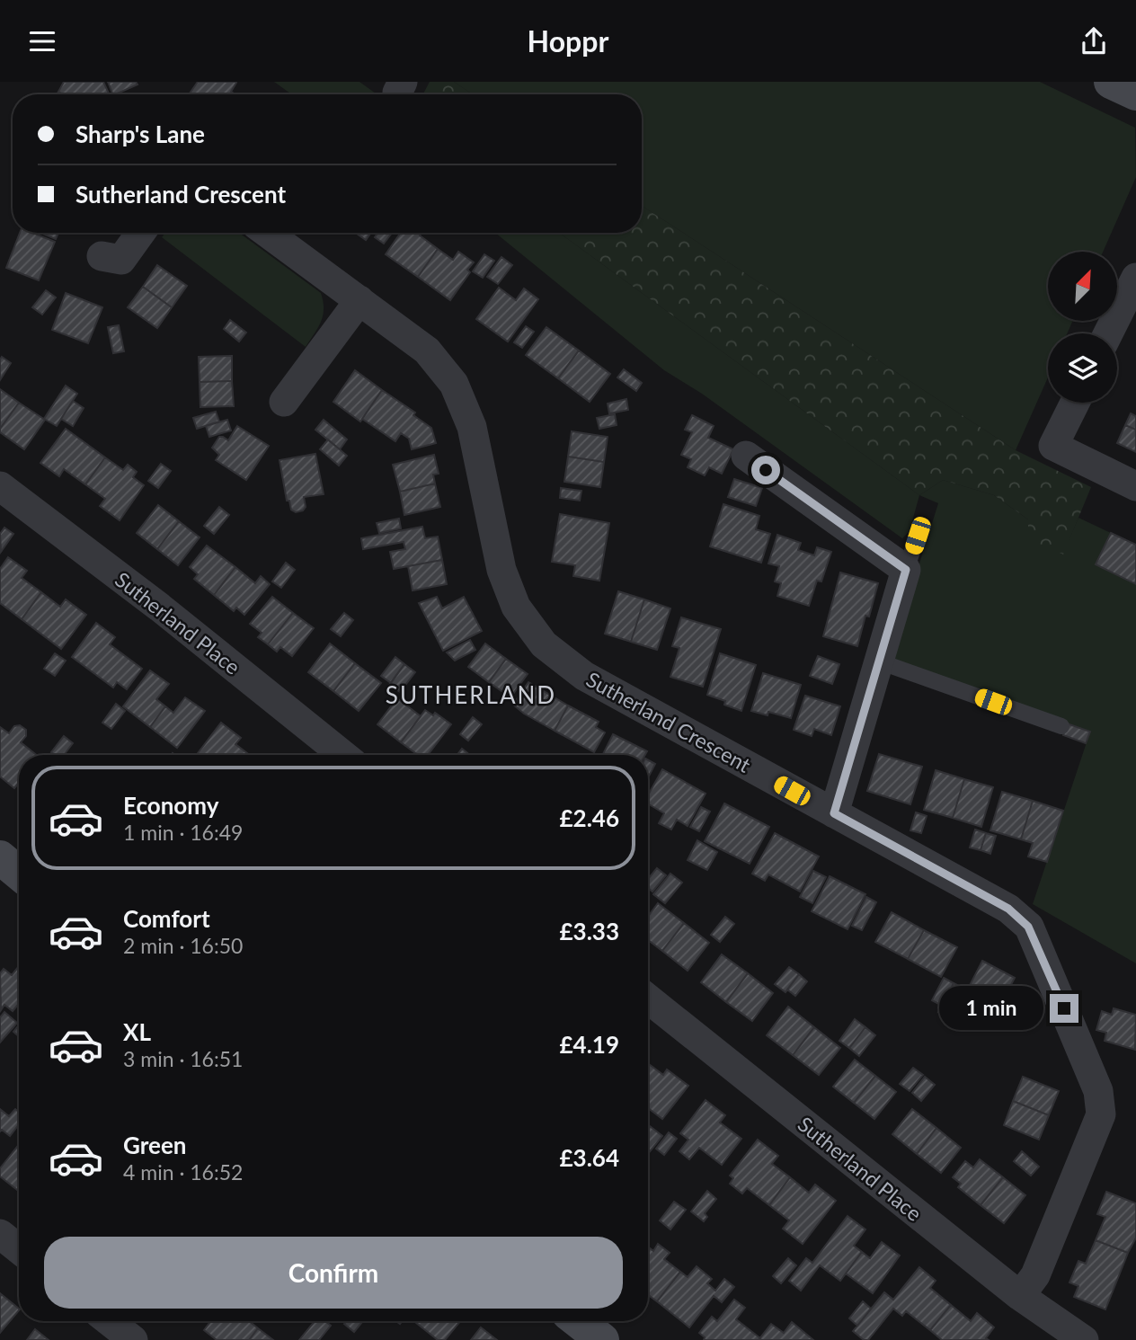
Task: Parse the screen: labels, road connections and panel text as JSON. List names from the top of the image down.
{
  "streets": {
    "street": ["Sutherland Place", "Sutherland Crescent"]
  },
  "crossings": [
    ["Sutherland Place", "Sutherland Crescent"]
  ],
  "districts": ["SUTHERLAND"],
  "north": "top right",
  "page": {
    "header": "Hoppr",
    "banner": ["Sharp's Lane", "Sutherland Crescent"],
    "list": [
      {
        "name": "Economy",
        "note": "1 min · 16:49",
        "value": "£2.46"
      },
      {
        "name": "Comfort",
        "note": "2 min · 16:50",
        "value": "£3.33"
      },
      {
        "name": "XL",
        "note": "3 min · 16:51",
        "value": "£4.19"
      },
      {
        "name": "Green",
        "note": "4 min · 16:52",
        "value": "£3.64"
      }
    ],
    "bubble": "1 min",
    "buttons": "Confirm"
  }
}
